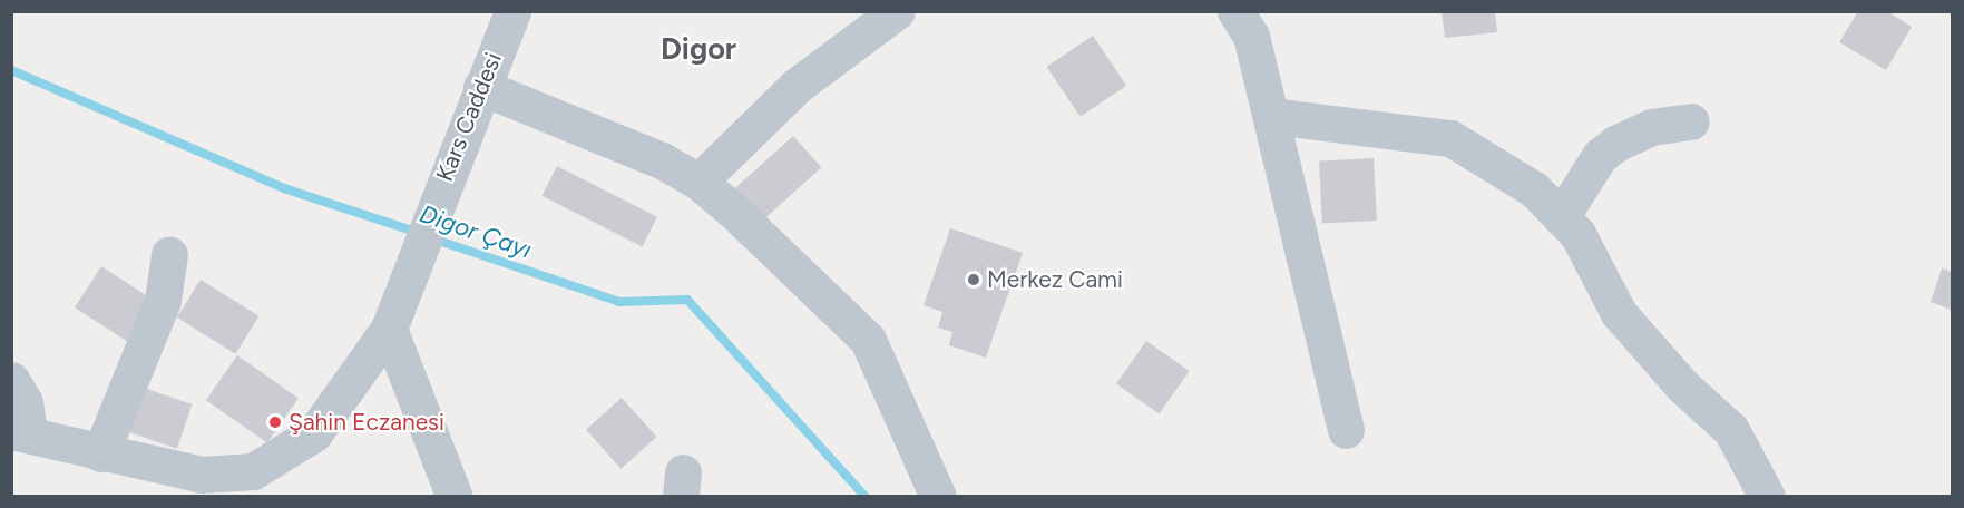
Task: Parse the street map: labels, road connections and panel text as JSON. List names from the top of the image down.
{
  "streets": {
    "street": ["Kars Caddesi"]
  },
  "districts": ["Digor"],
  "water": ["Digor Çayı"],
  "places": ["Merkez Cami", "Şahin Eczanesi"]
}
